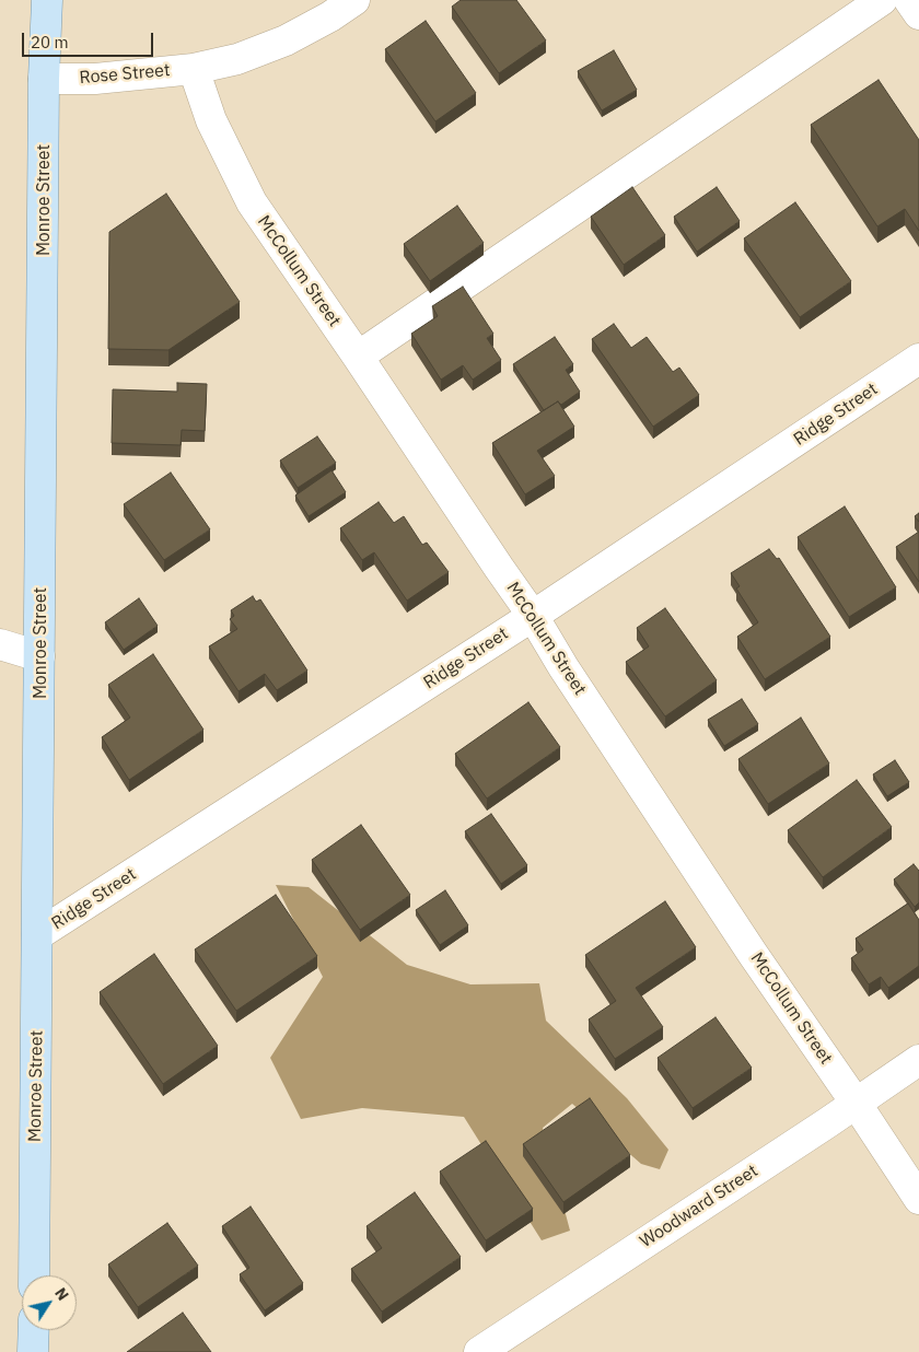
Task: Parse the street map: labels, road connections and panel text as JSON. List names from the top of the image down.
{
  "streets": {
    "main road": ["Monroe Street"],
    "street": [
      "Rose Street",
      "McCollum Street",
      "Ridge Street",
      "Woodward Street"
    ]
  },
  "crossings": [
    ["Rose Street", "Monroe Street"],
    ["Rose Street", "McCollum Street"],
    ["Monroe Street", "Ridge Street"],
    ["McCollum Street", "Ridge Street"],
    ["McCollum Street", "Woodward Street"]
  ],
  "scale_bar": "20 m",
  "north": "top right"
}
